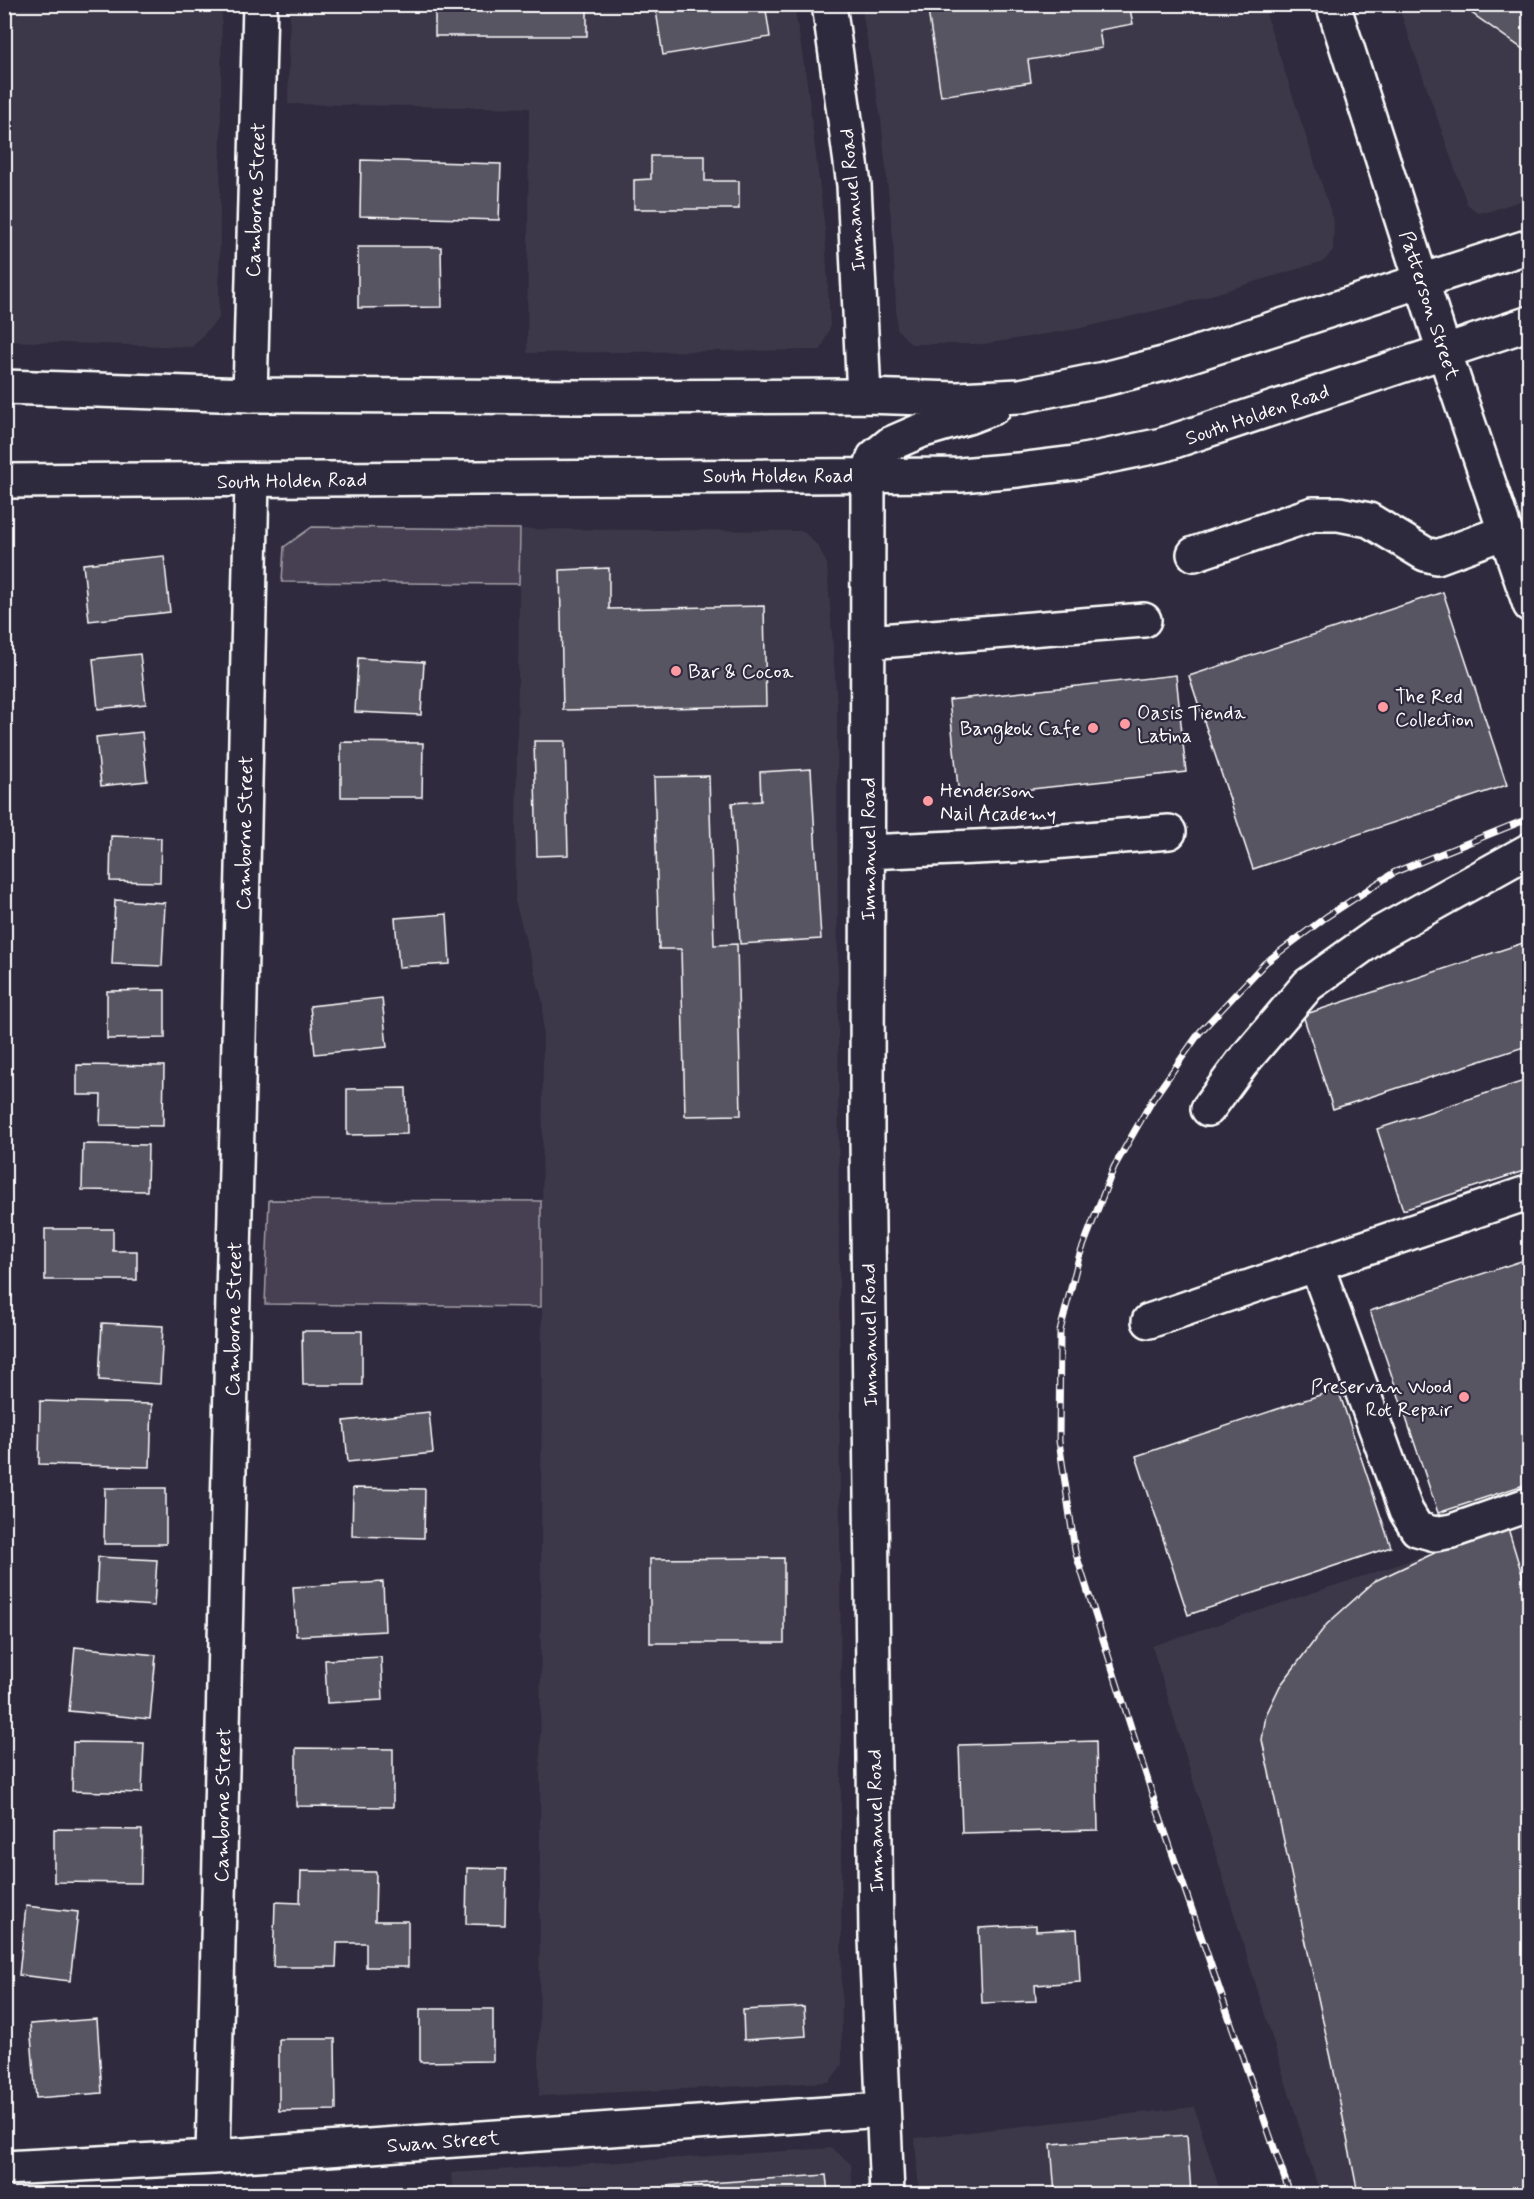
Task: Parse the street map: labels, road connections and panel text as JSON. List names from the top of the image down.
{
  "streets": {
    "street": [
      "Camborne Street",
      "Immanuel Road",
      "Patterson Street",
      "South Holden Road",
      "Swan Street"
    ]
  },
  "crossings": [
    ["Camborne Street", "South Holden Road"],
    ["Camborne Street", "Swan Street"],
    ["Immanuel Road", "South Holden Road"],
    ["Immanuel Road", "Swan Street"],
    ["Patterson Street", "South Holden Road"]
  ],
  "places": [
    "Bar & Cocoa",
    "The Red Collection",
    "Oasis Tienda Latina",
    "Bangkok Cafe",
    "Henderson Nail Academy",
    "Preservan Wood Rot Repair"
  ]
}
